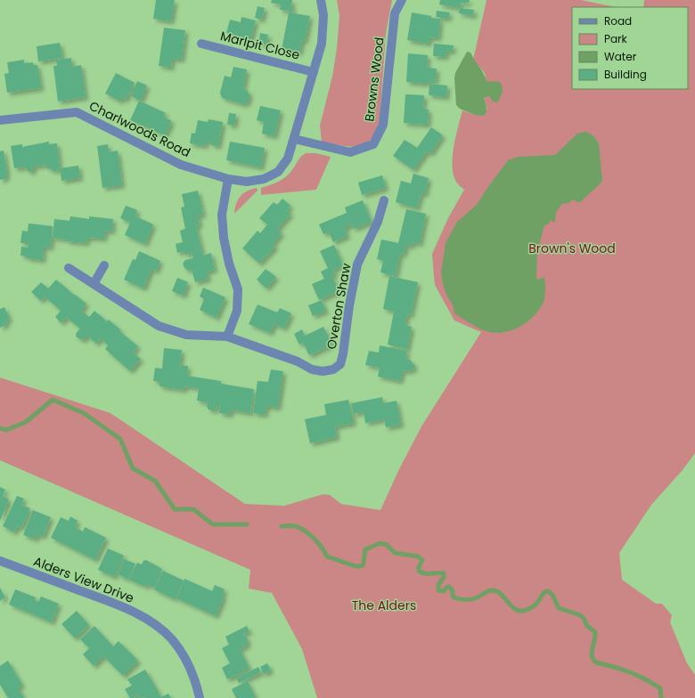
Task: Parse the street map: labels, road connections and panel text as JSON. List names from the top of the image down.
{
  "streets": {
    "street": [
      "Marlpit Close",
      "Browns Wood",
      "Charlwoods Road",
      "Overton Shaw",
      "Alders View Drive"
    ]
  },
  "crossings": [
    ["Marlpit Close", "Charlwoods Road"],
    ["Browns Wood", "Charlwoods Road"]
  ],
  "parks": ["Brown's Wood", "The Alders"],
  "legend": [
    "Road",
    "Park",
    "Water",
    "Building"
  ]
}
